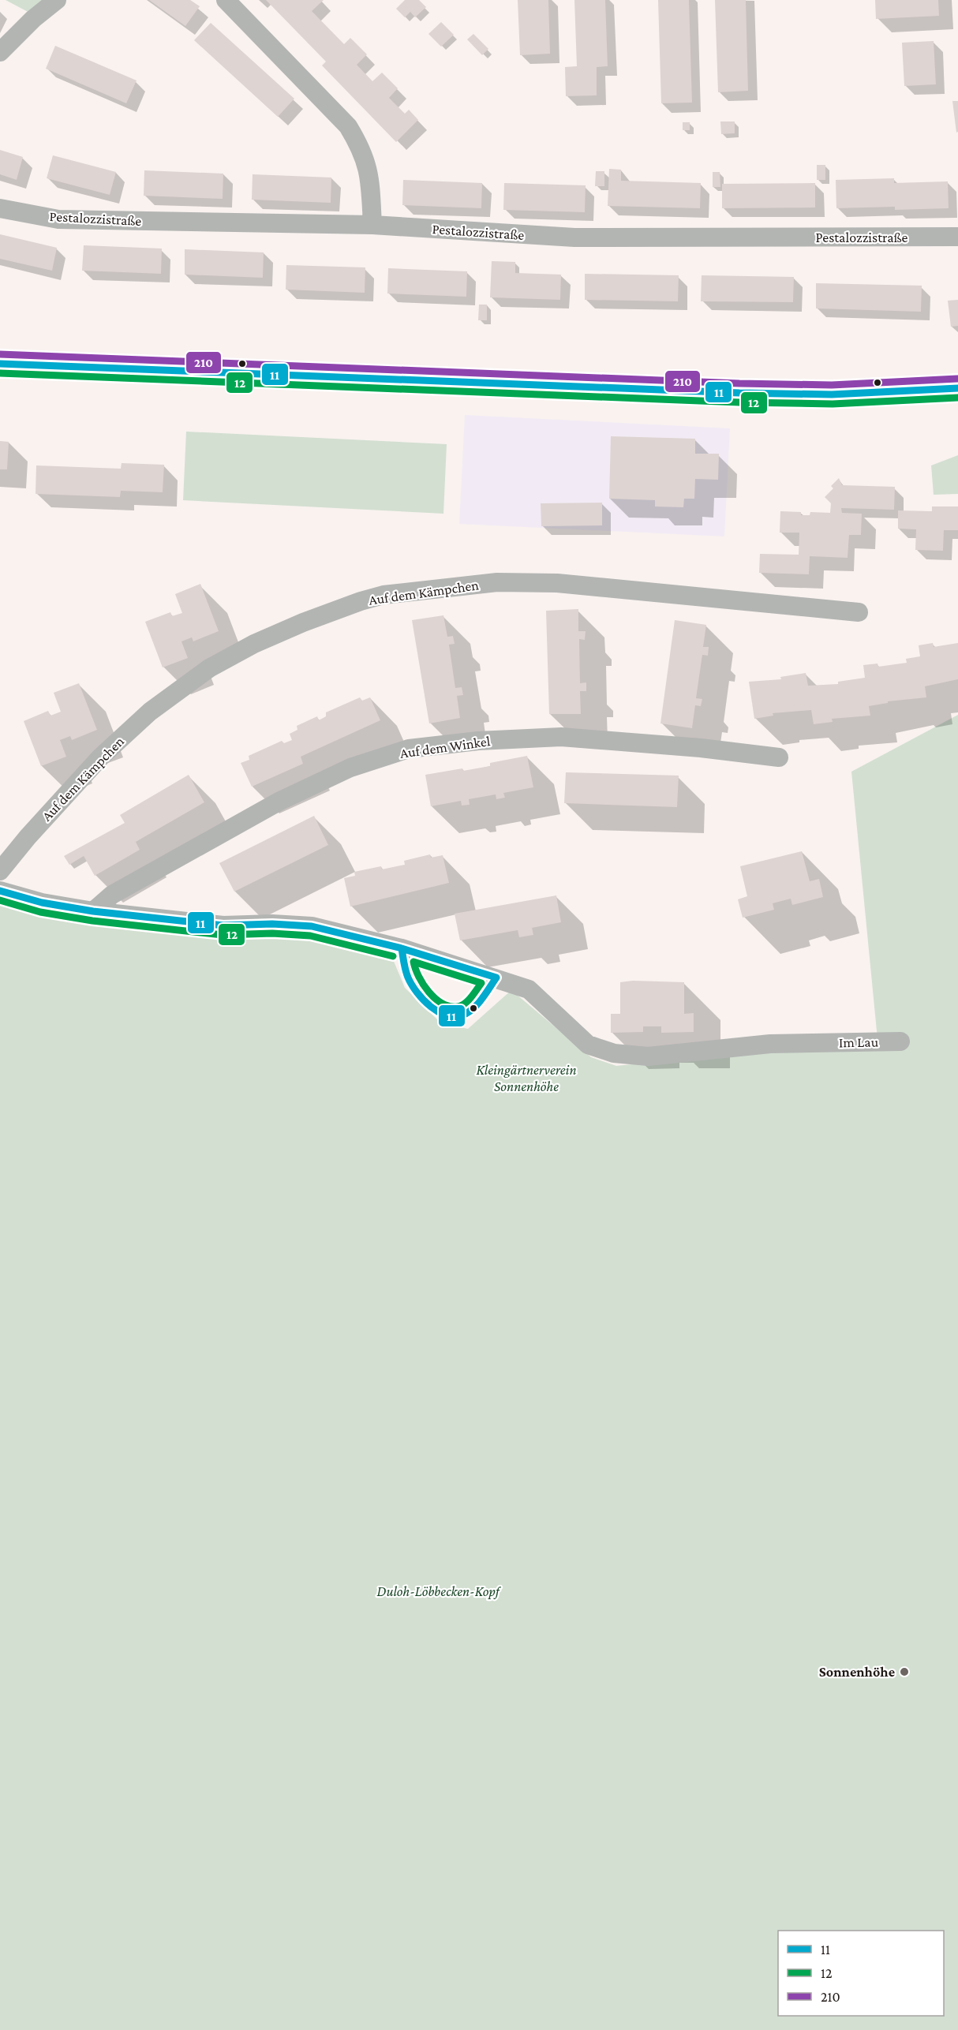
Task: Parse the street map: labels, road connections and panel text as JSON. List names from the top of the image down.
{
  "streets": {
    "street": [
      "Pestalozzistraße",
      "Auf dem Kämpchen",
      "Auf dem Winkel",
      "Im Lau"
    ]
  },
  "crossings": [
    ["Auf dem Winkel", "Im Lau"]
  ],
  "parks": ["Kleingärtnerverein Sonnenhöhe", "Duloh-Löbbecken-Kopf"],
  "places": ["Sonnenhöhe"],
  "lines": ["transit line 210", "transit line 11", "transit line 12"],
  "legend": ["11", "12", "210"]
}
